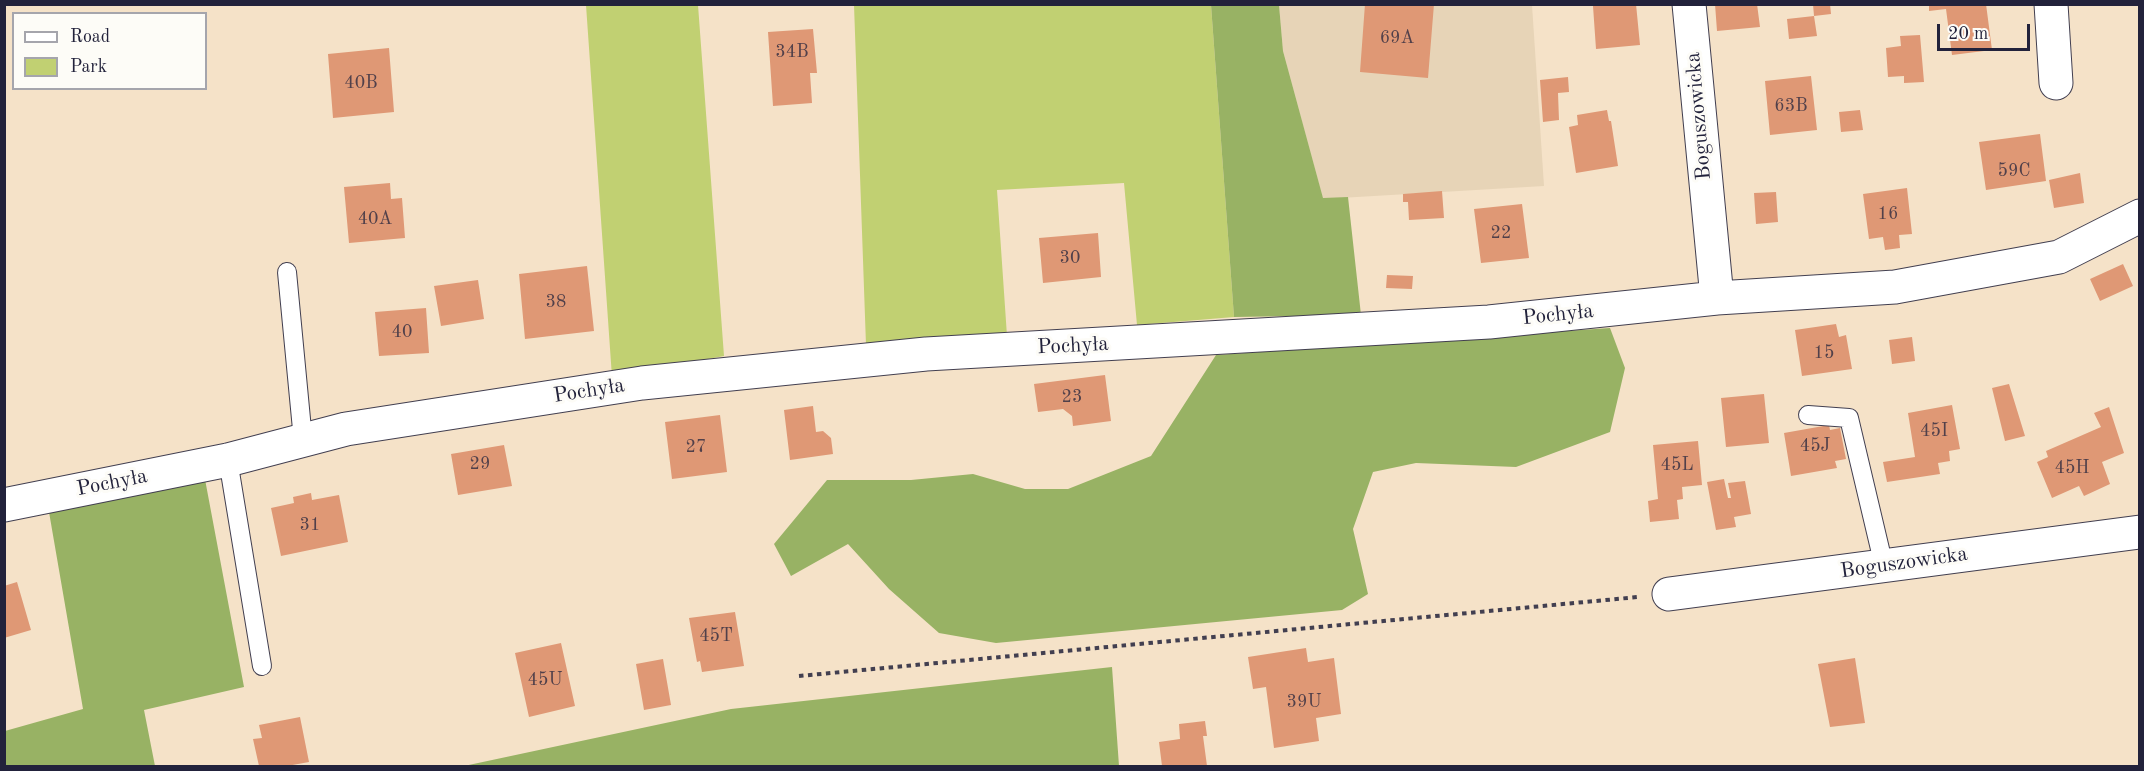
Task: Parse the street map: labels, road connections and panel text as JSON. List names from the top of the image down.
{
  "streets": {
    "street": ["Boguszowicka", "Pochyła"]
  },
  "crossings": [
    ["Boguszowicka", "Pochyła"]
  ],
  "house_numbers": [
    "69A",
    "34B",
    "40B",
    "63B",
    "59C",
    "16",
    "40A",
    "22",
    "30",
    "38",
    "40",
    "15",
    "23",
    "45I",
    "45J",
    "27",
    "29",
    "45L",
    "45H",
    "31",
    "45T",
    "45U",
    "39U"
  ],
  "legend": ["Road", "Park"],
  "scale_bar": "20 m"
}
